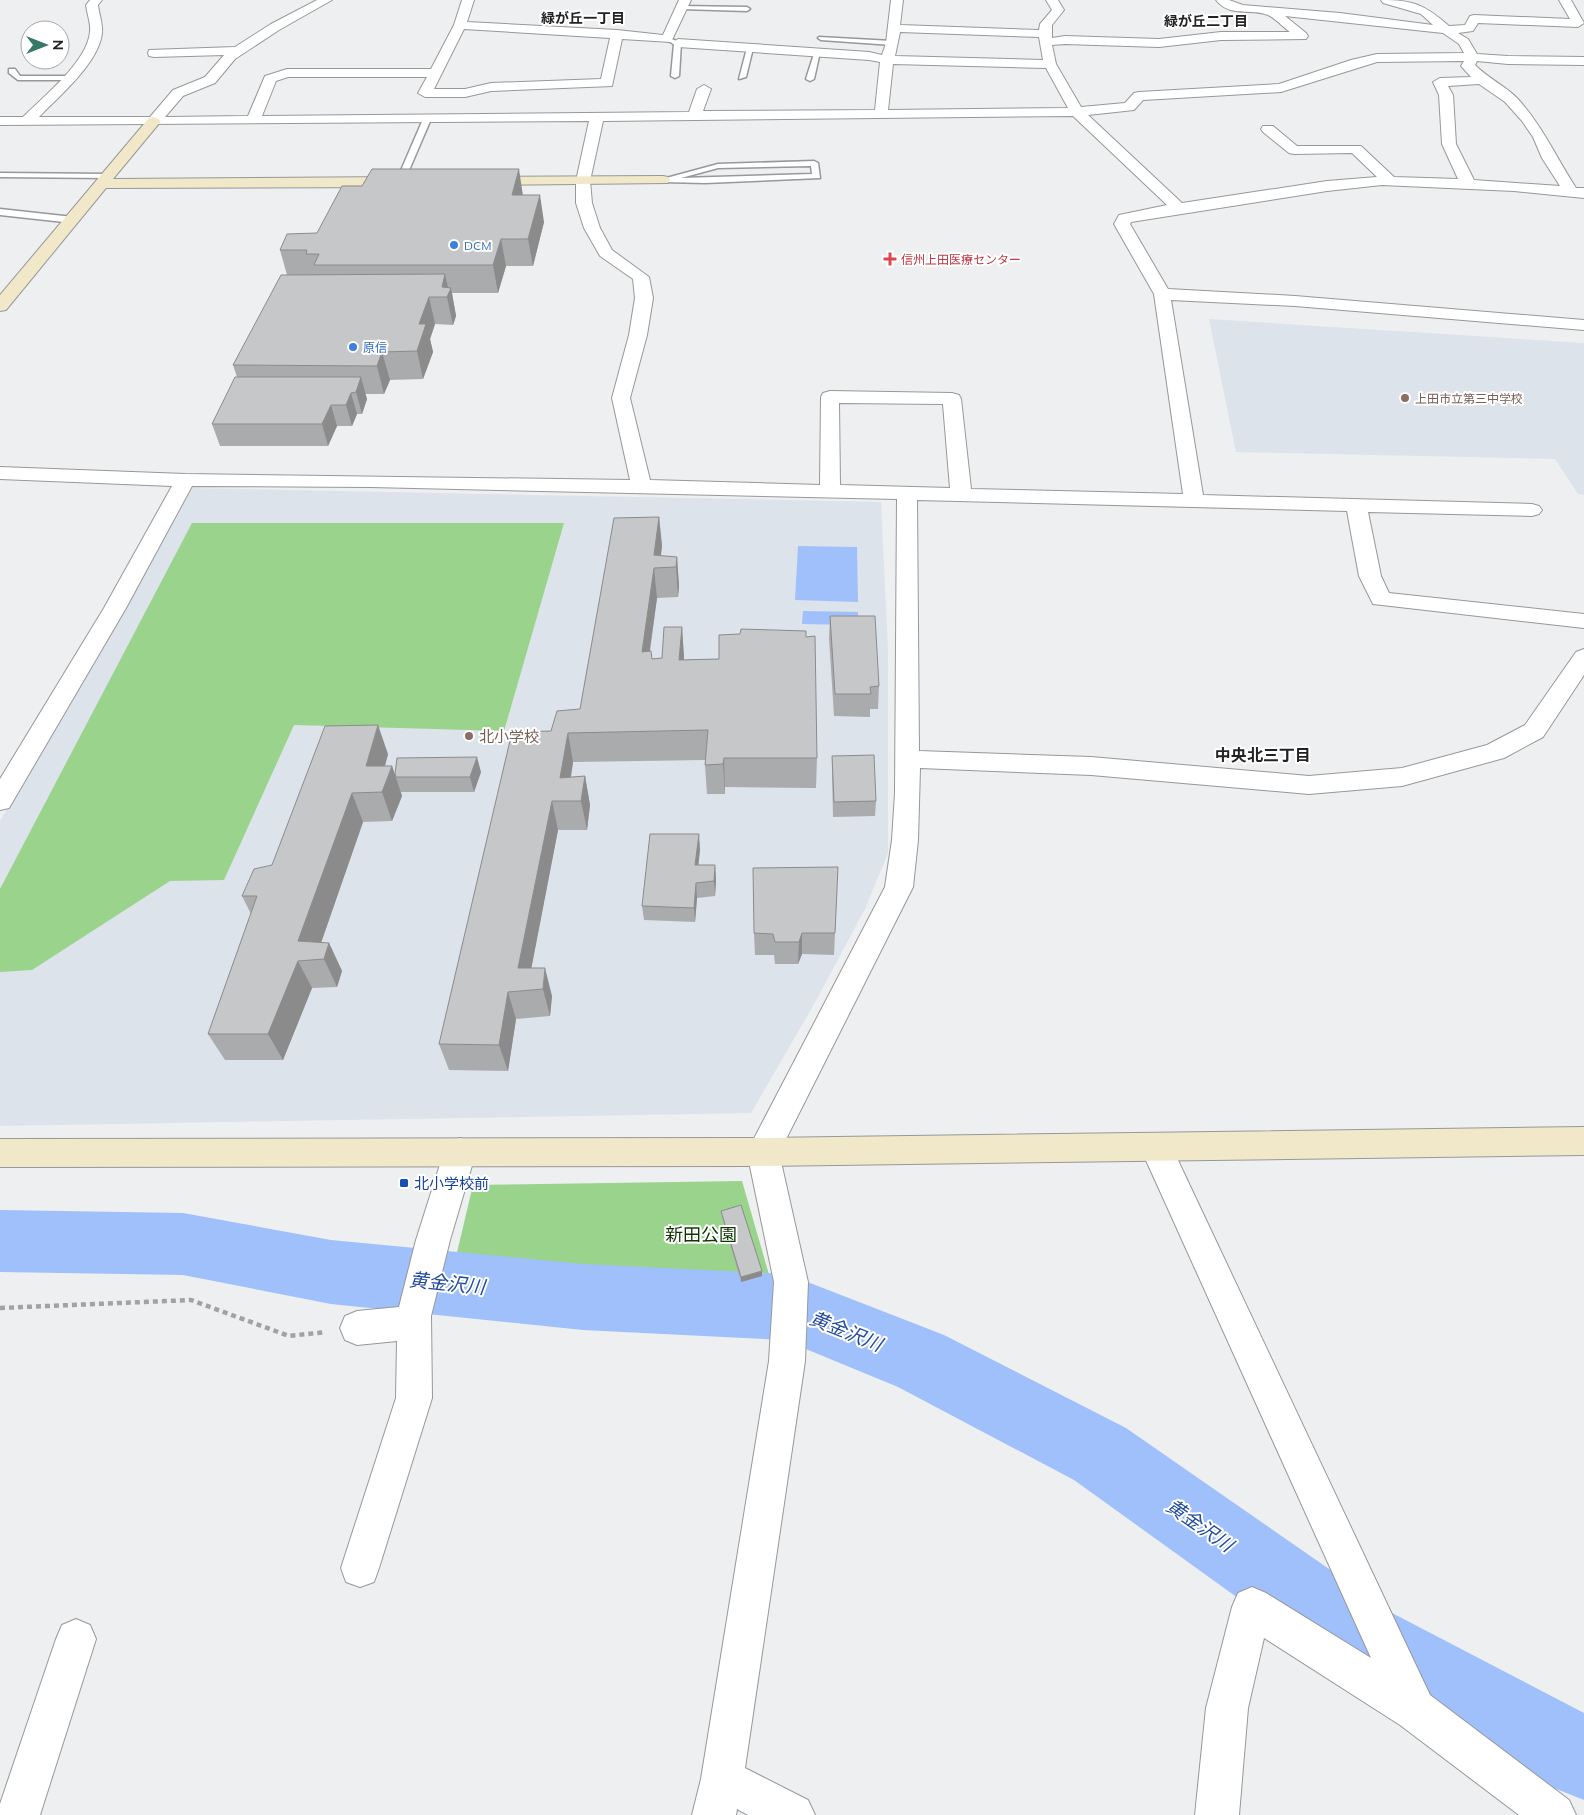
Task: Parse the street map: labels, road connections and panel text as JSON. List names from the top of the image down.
{
  "districts": ["緑が丘一丁目", "緑が丘二丁目", "中央北三丁目"],
  "water": ["黄金沢川"],
  "parks": ["新田公園"],
  "places": {
    "other": [
      "DCM",
      "原信",
      "上田市立第三中学校",
      "北小学校"
    ],
    "health": ["信州上田医療センター"],
    "transit": ["北小学校前"]
  },
  "north": "right"
}
